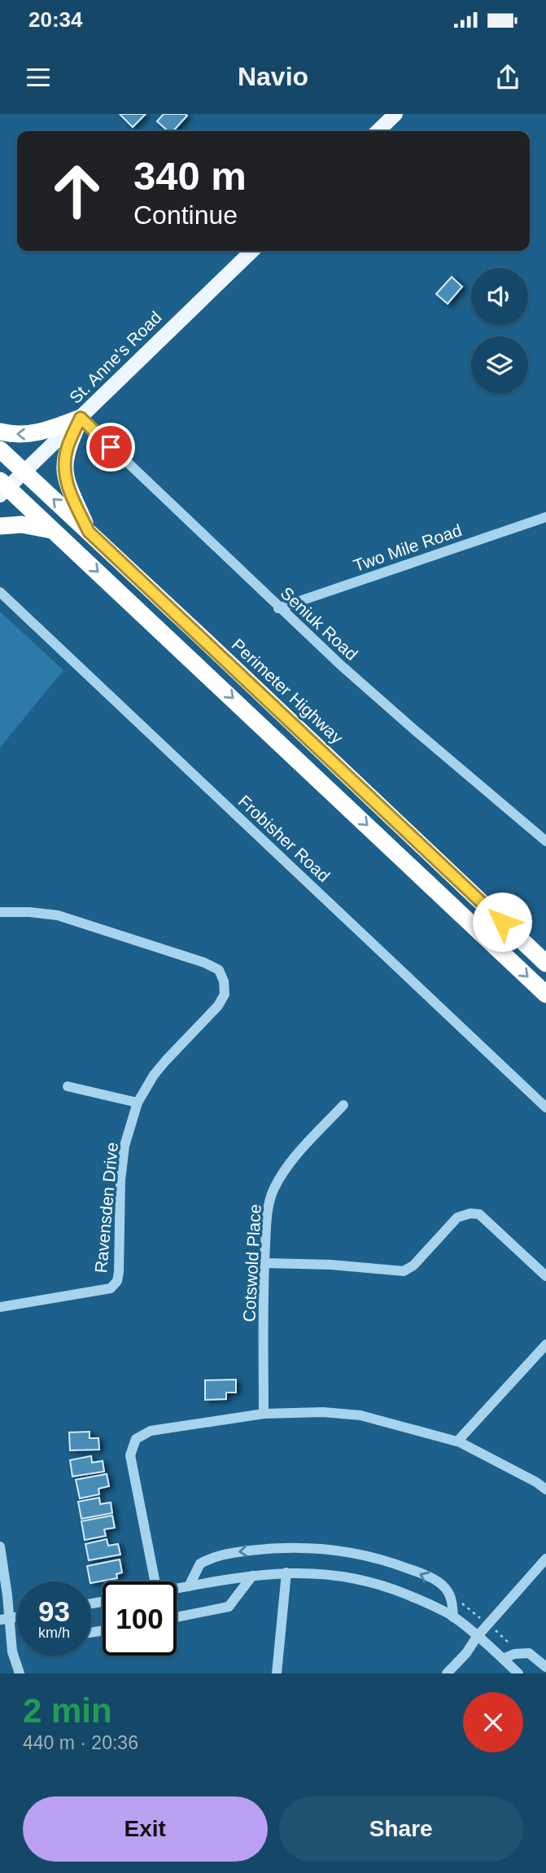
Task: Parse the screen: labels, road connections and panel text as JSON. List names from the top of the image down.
{
  "streets": {
    "highway": ["Perimeter Highway"],
    "main road": ["St. Anne's Road"],
    "street": [
      "Two Mile Road",
      "Seniuk Road",
      "Frobisher Road",
      "Ravensden Drive",
      "Cotswold Place"
    ]
  },
  "crossings": [
    ["St. Anne's Road", "Seniuk Road"],
    ["St. Anne's Road", "Perimeter Highway"],
    ["Two Mile Road", "Seniuk Road"]
  ],
  "page": {
    "status": "20:34",
    "header": "Navio",
    "turn": ["340 m", "Continue"],
    "speed": "93 km/h",
    "limit": "100",
    "heading": ["2 min", "440 m · 20:36"],
    "buttons": ["Exit", "Share"]
  }
}
